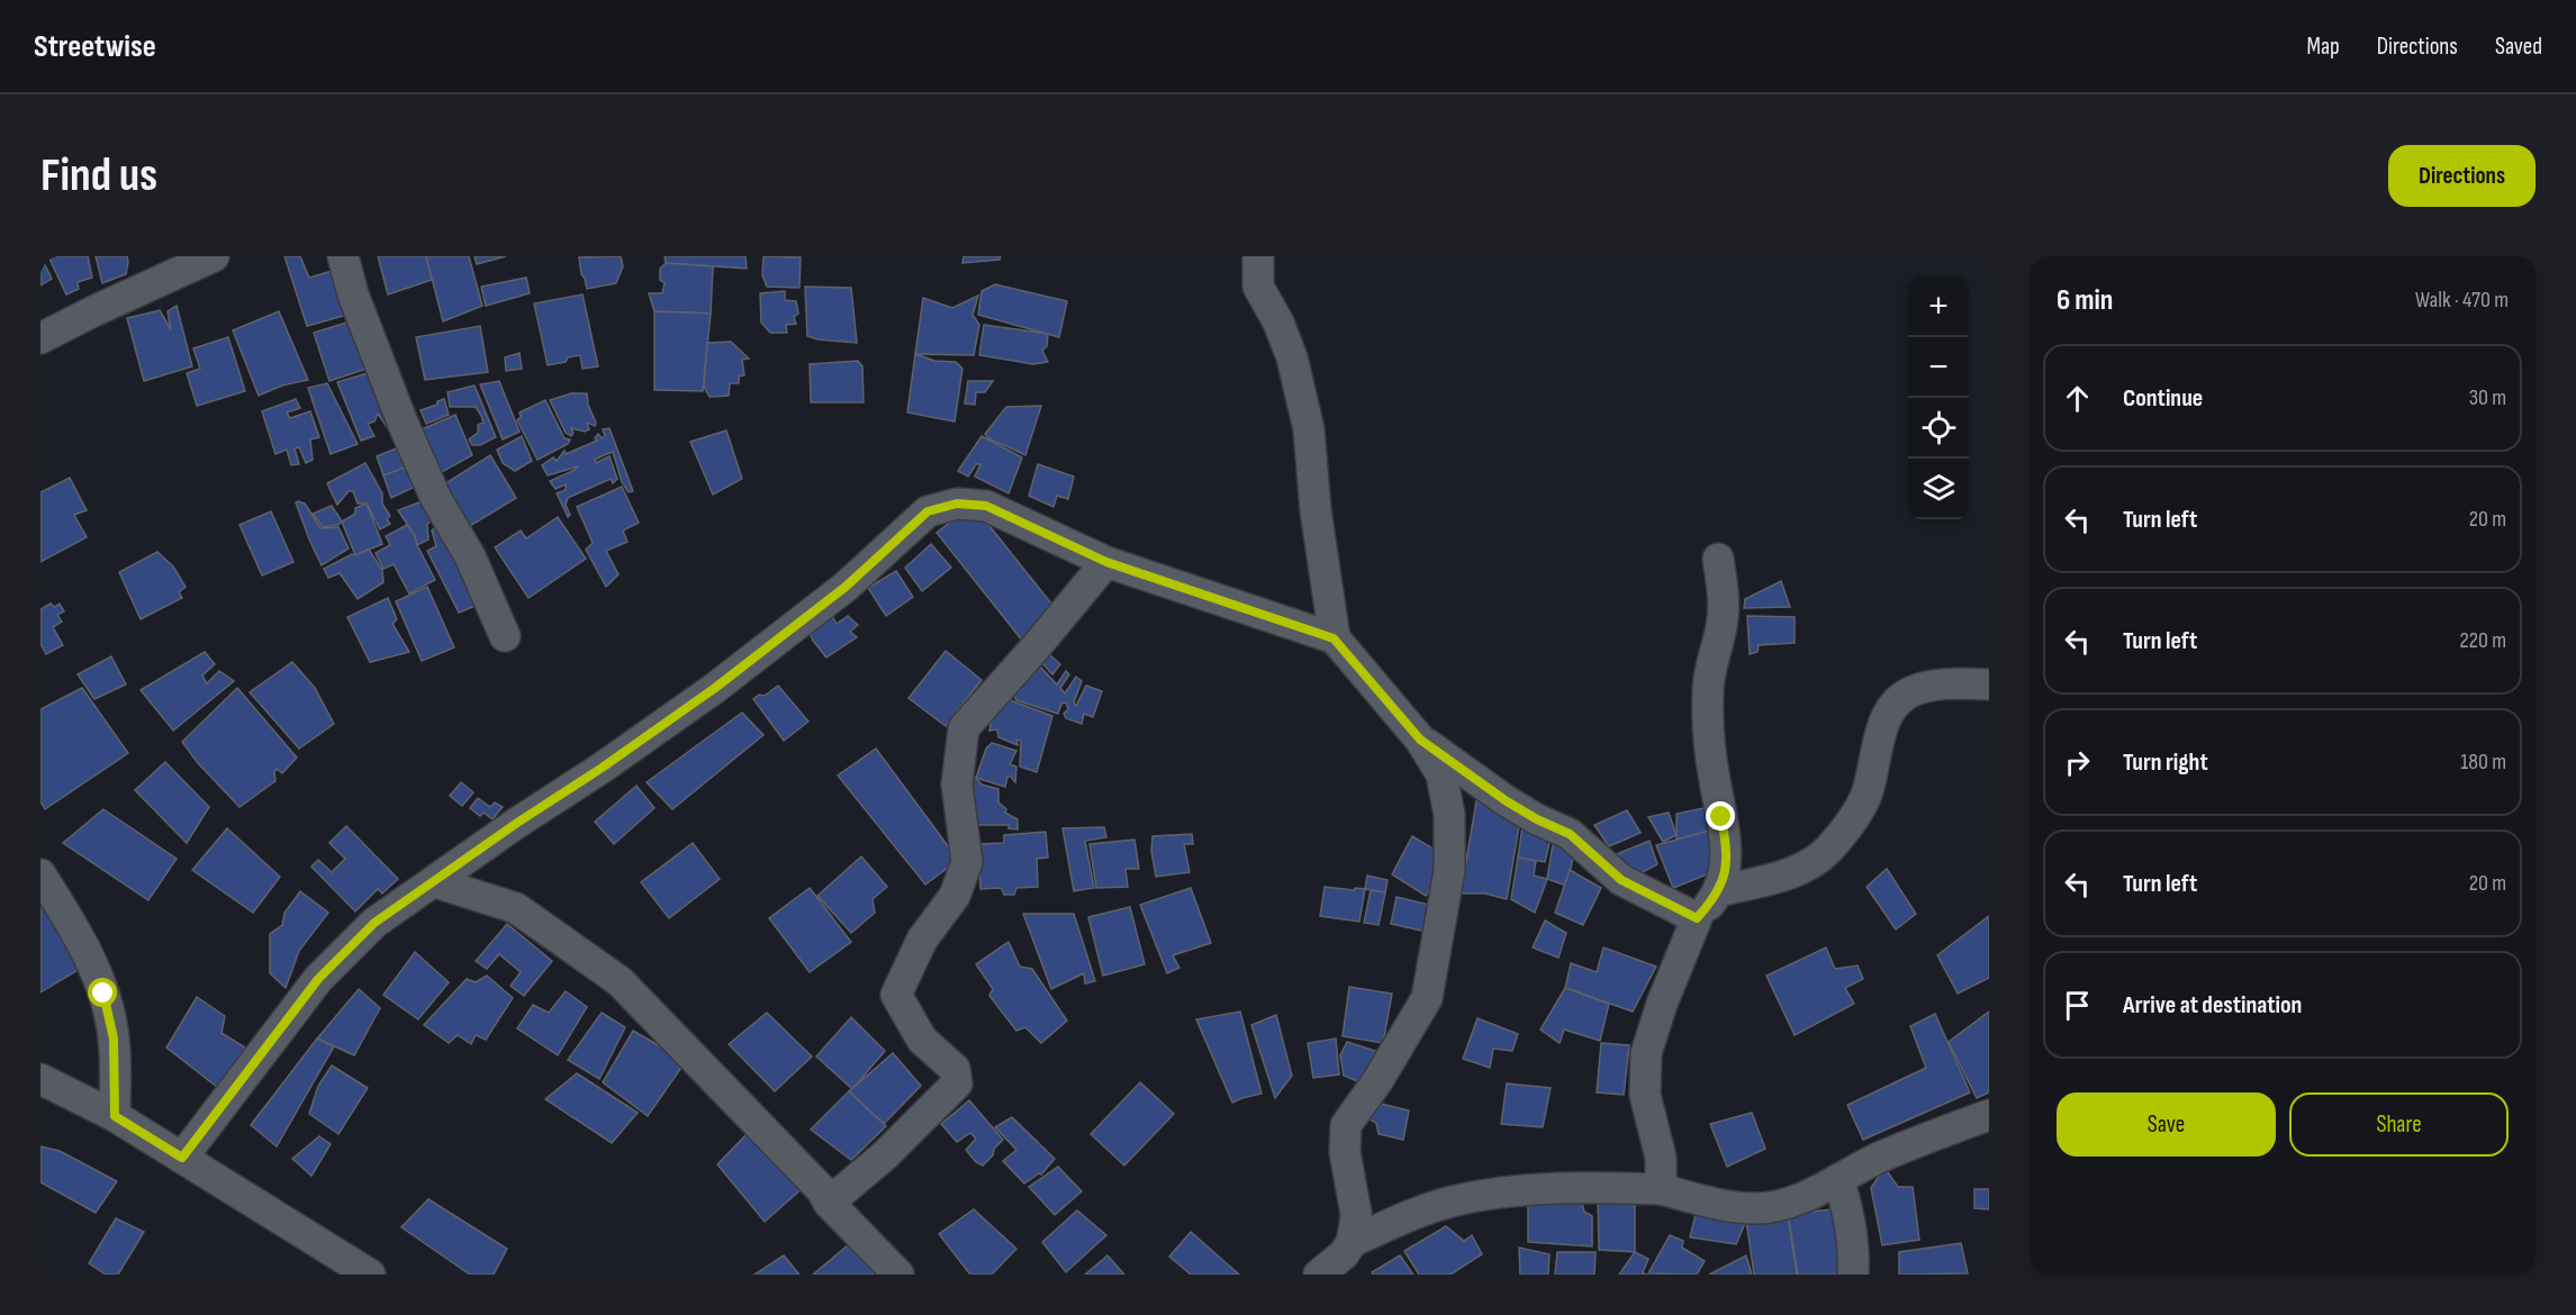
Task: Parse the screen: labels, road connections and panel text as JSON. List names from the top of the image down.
{
  "page": {
    "header": "Streetwise",
    "nav": ["Map", "Directions", "Saved"],
    "buttons": [
      "Directions",
      ["Save", "Share"]
    ],
    "title": "Find us",
    "heading": ["6 min", "Walk · 470 m"],
    "map_buttons": ["+", "−"],
    "list": [
      ["Continue", "30 m"],
      ["Turn left", "20 m"],
      ["Turn left", "220 m"],
      ["Turn right", "180 m"],
      ["Turn left", "20 m"],
      "Arrive at destination"
    ]
  }
}
